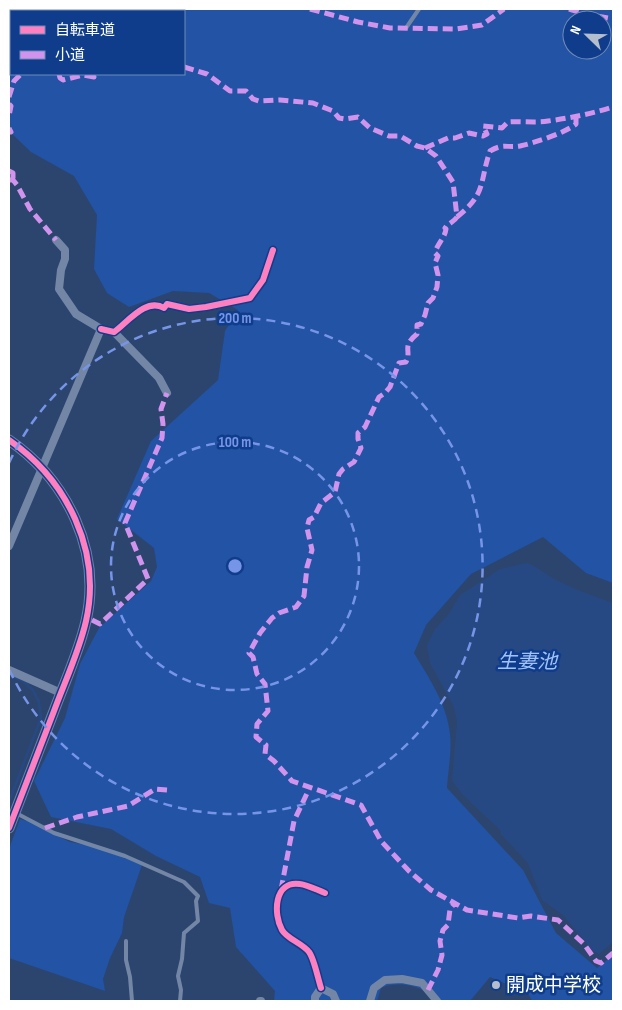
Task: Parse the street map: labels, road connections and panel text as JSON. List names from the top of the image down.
{
  "water": ["生妻池"],
  "places": ["開成中学校"],
  "legend": ["自転車道", "小道"],
  "north": "top left",
  "rings": ["200 m", "100 m"]
}
